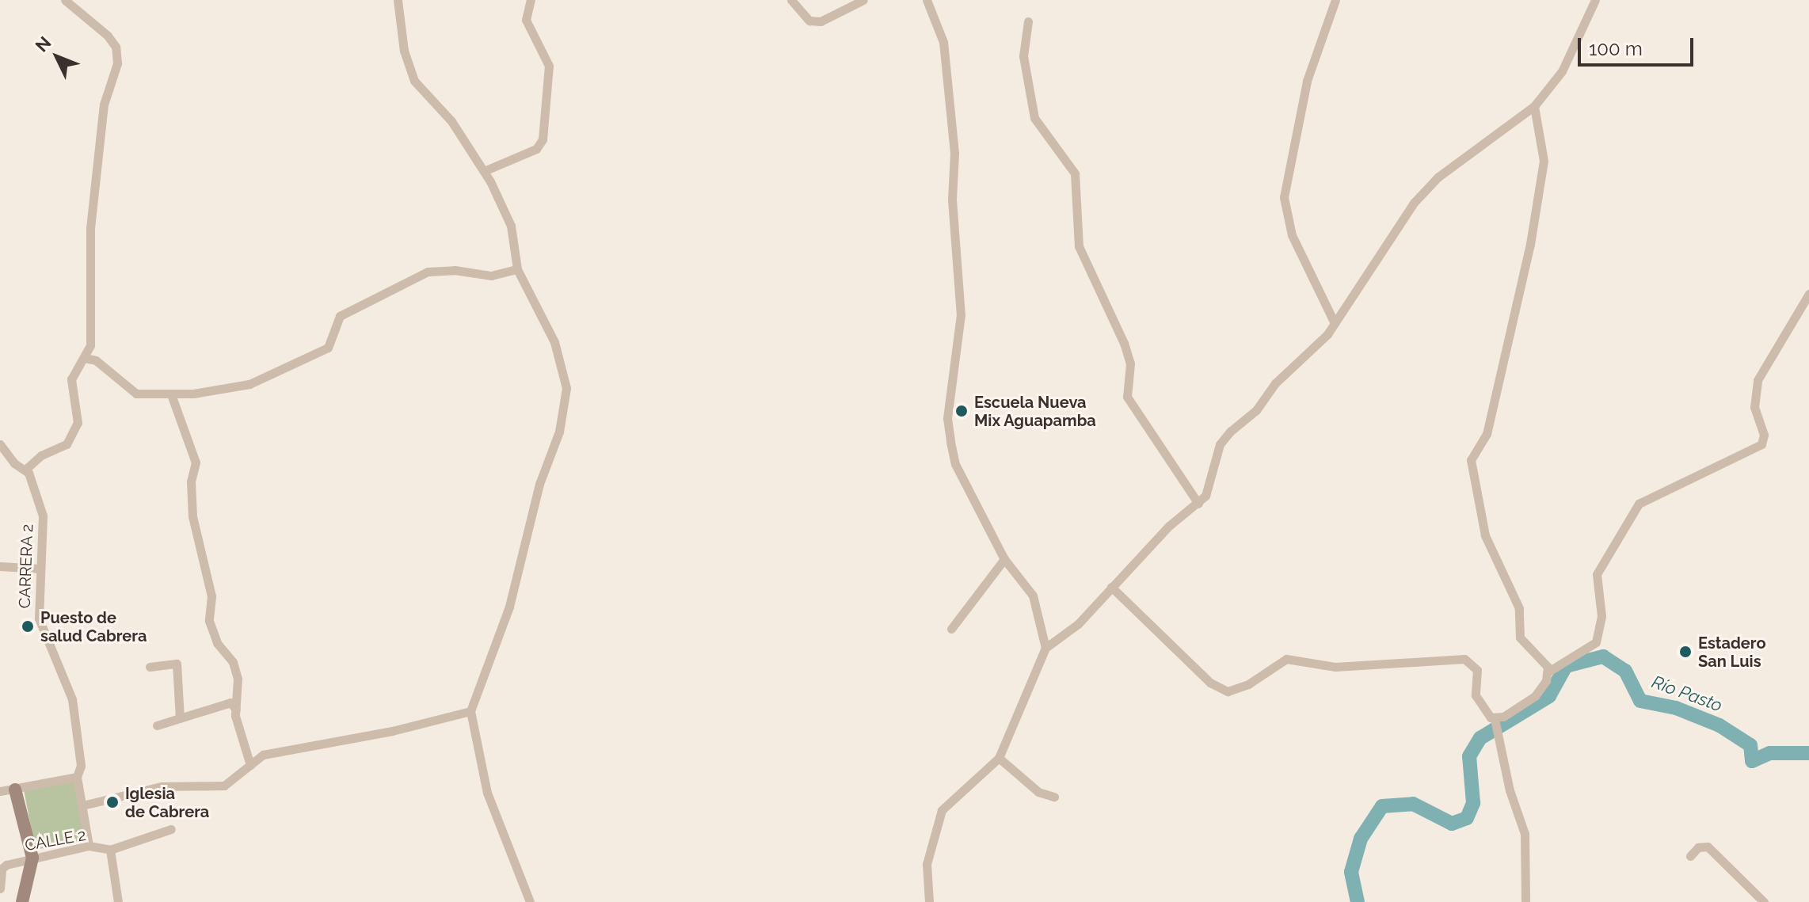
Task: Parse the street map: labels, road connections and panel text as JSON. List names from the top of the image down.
{
  "streets": {
    "street": ["CARRERA 2", "CALLE 2"]
  },
  "crossings": [
    ["CARRERA 2", "CALLE 2"]
  ],
  "water": ["Río Pasto"],
  "places": [
    "Escuela Nueva Mix Aguapamba",
    "Puesto de salud Cabrera",
    "Estadero San Luis",
    "Iglesia de Cabrera"
  ],
  "scale_bar": "100 m",
  "north": "top left"
}
